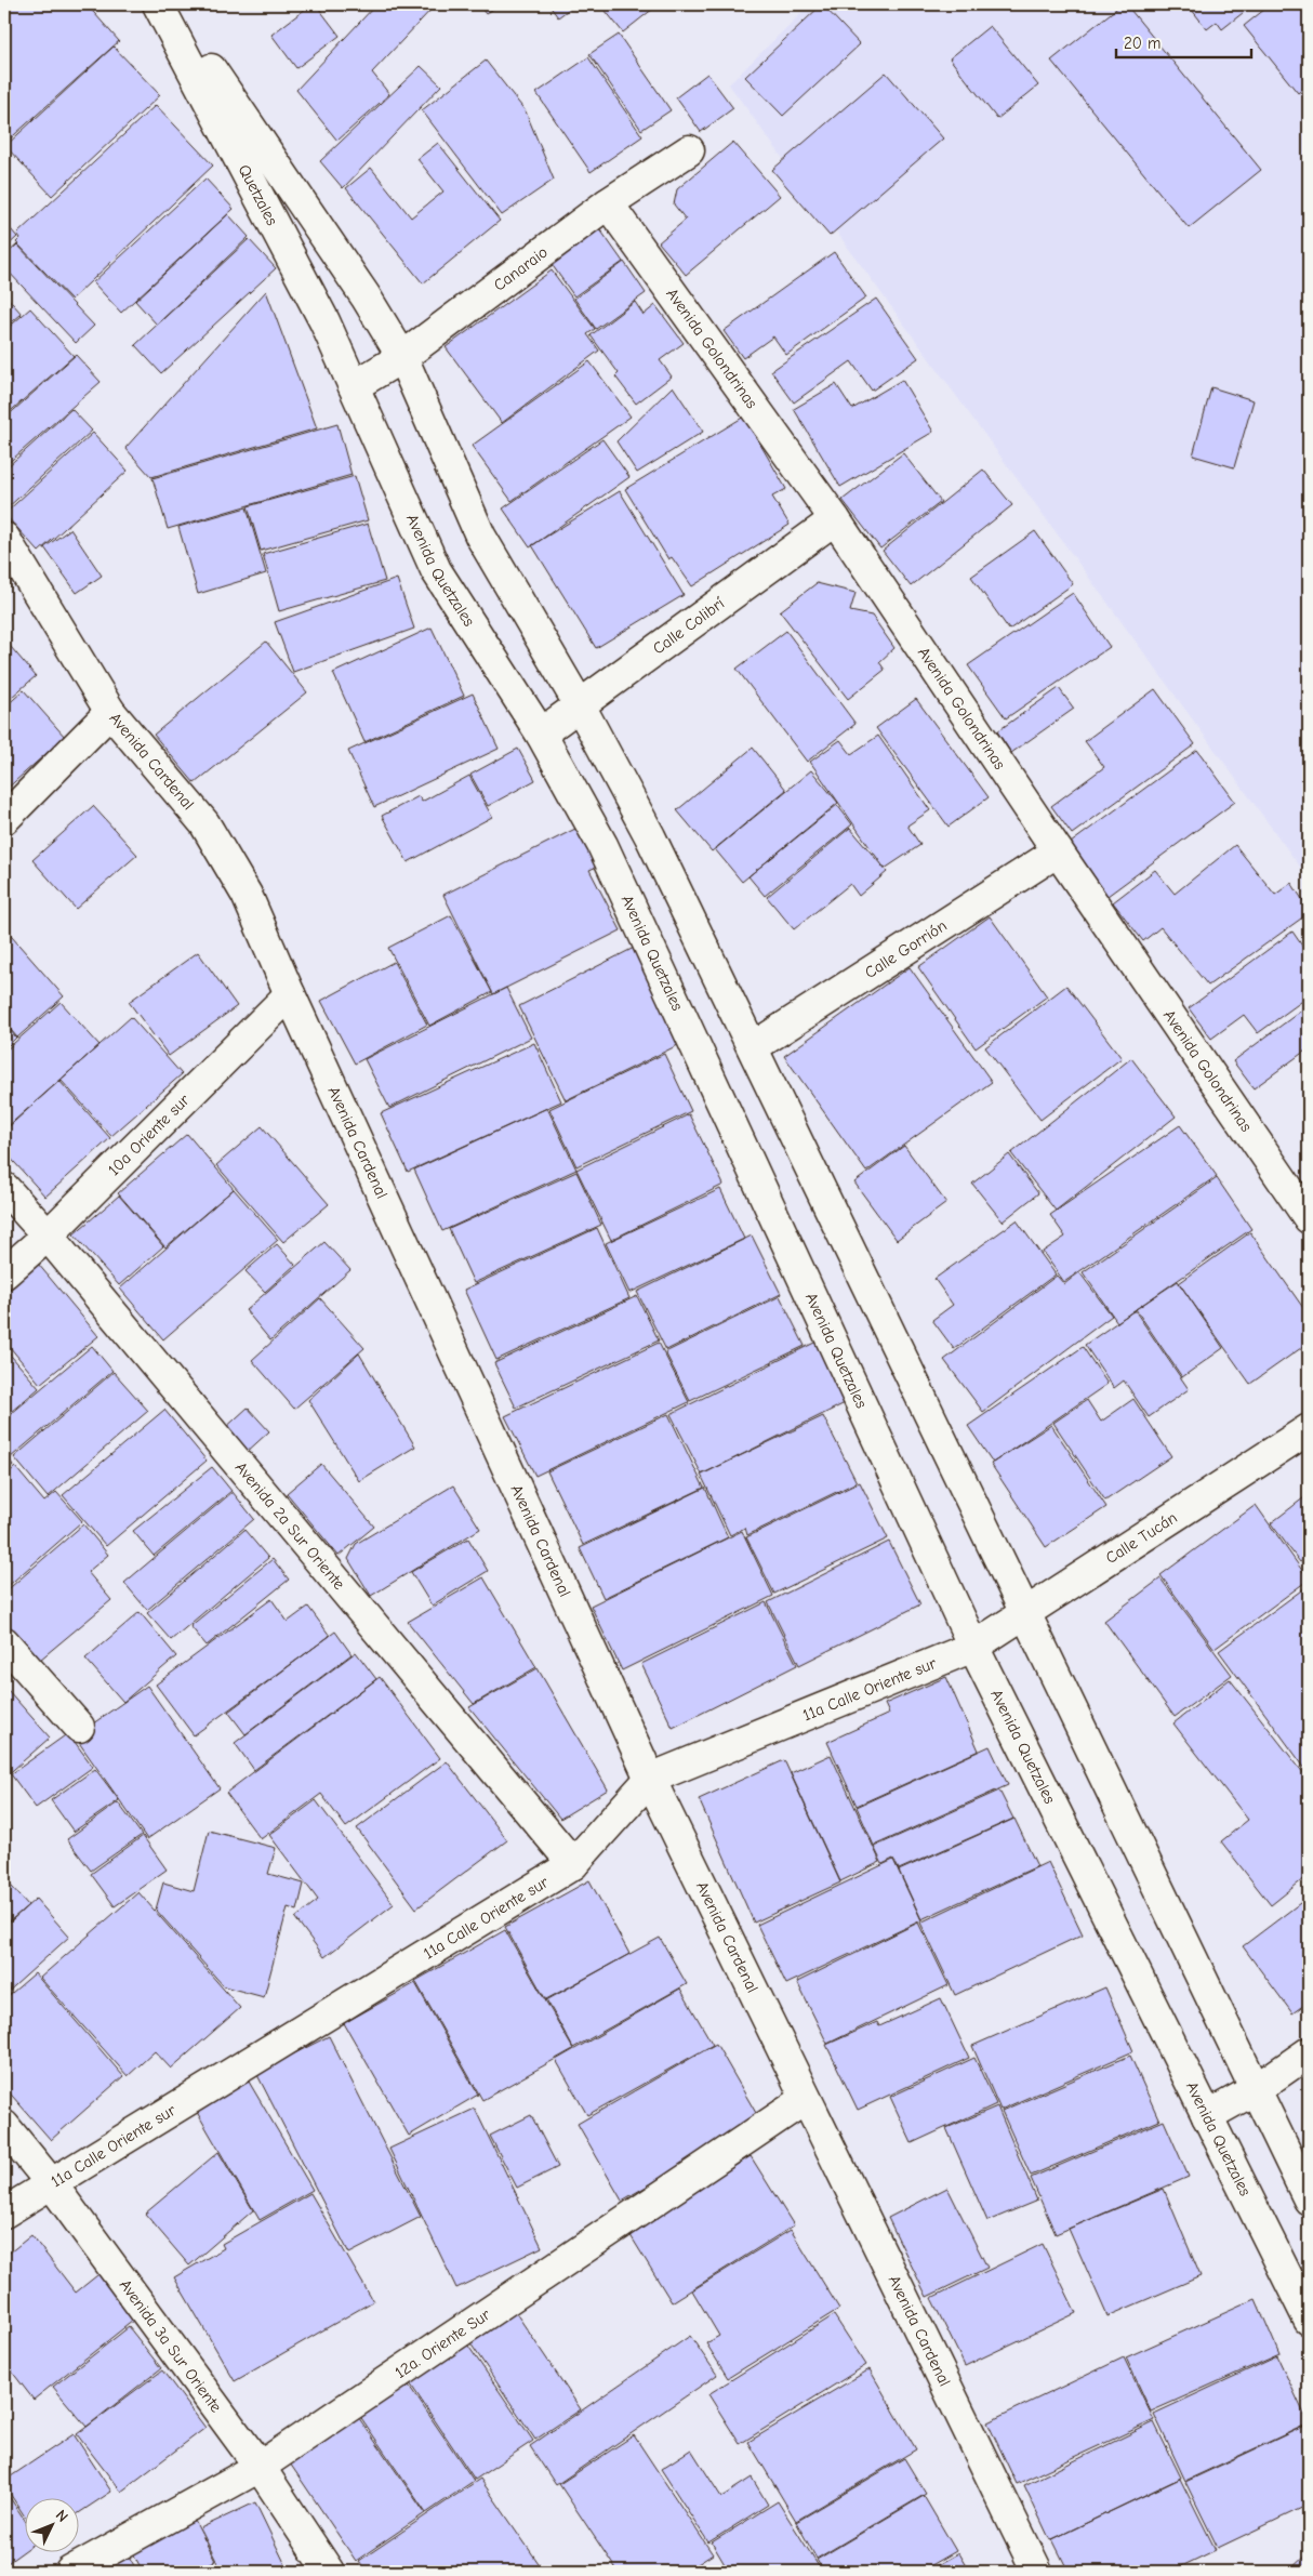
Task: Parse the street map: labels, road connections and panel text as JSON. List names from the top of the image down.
{
  "streets": {
    "street": [
      "Quetzales",
      "Canaraio",
      "Avenida Golondrinas",
      "Avenida Quetzales",
      "Calle Colibrí",
      "Avenida Cardenal",
      "Calle Gorrión",
      "10a Oriente sur",
      "Avenida 2a Sur Oriente",
      "Calle Tucán",
      "11a Calle Oriente sur",
      "12a. Oriente Sur",
      "Avenida 3a Sur Oriente"
    ]
  },
  "crossings": [
    ["Quetzales", "Canaraio"],
    ["Quetzales", "Avenida Quetzales"],
    ["Canaraio", "Avenida Golondrinas"],
    ["Canaraio", "Avenida Quetzales"],
    ["Avenida Golondrinas", "Calle Colibrí"],
    ["Avenida Golondrinas", "Calle Gorrión"],
    ["Avenida Quetzales", "Calle Colibrí"],
    ["Avenida Quetzales", "Calle Tucán"],
    ["Avenida Quetzales", "11a Calle Oriente sur"],
    ["Avenida Cardenal", "10a Oriente sur"],
    ["Avenida Cardenal", "11a Calle Oriente sur"],
    ["Avenida Cardenal", "12a. Oriente Sur"],
    ["10a Oriente sur", "Avenida 2a Sur Oriente"],
    ["Avenida 2a Sur Oriente", "11a Calle Oriente sur"],
    ["Calle Tucán", "11a Calle Oriente sur"],
    ["11a Calle Oriente sur", "Avenida 3a Sur Oriente"],
    ["12a. Oriente Sur", "Avenida 3a Sur Oriente"]
  ],
  "scale_bar": "20 m",
  "north": "top right"
}
